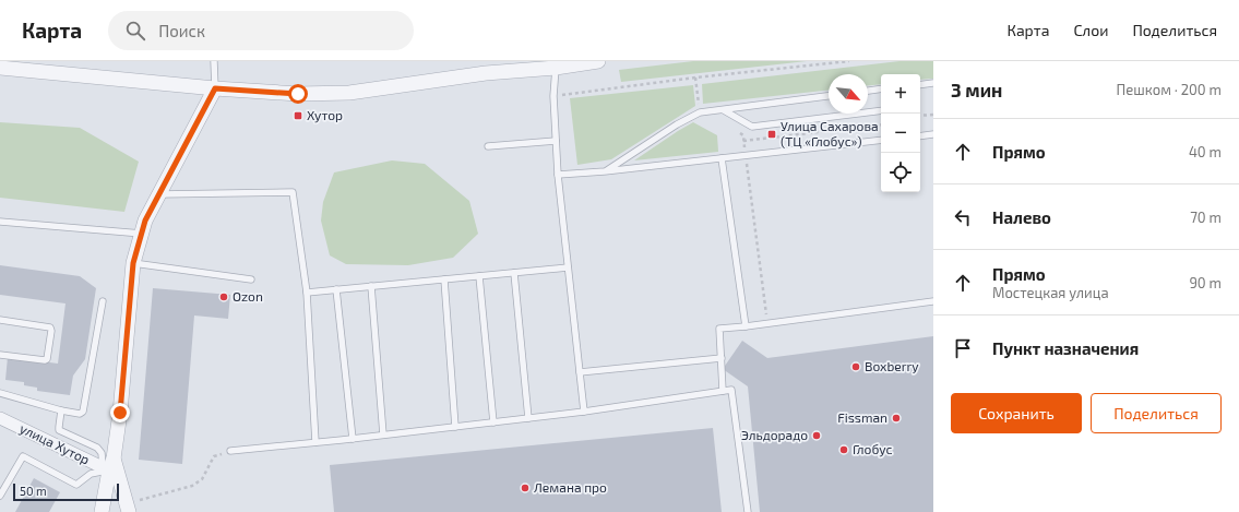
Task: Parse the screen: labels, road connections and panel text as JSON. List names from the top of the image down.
{
  "streets": {
    "street": ["улица Хутор"]
  },
  "places": {
    "transit": ["Хутор", "Улица Сахарова (ТЦ «Глобус»)"],
    "other": [
      "Ozon",
      "Boxberry",
      "Fissman",
      "Эльдорадо",
      "Глобус",
      "Лемана про"
    ]
  },
  "scale_bar": "50 m",
  "north": "bottom right",
  "page": {
    "header": "Карта",
    "search": "Поиск",
    "nav": ["Карта", "Слои", "Поделиться"],
    "heading": ["3 мин", "Пешком · 200 m"],
    "map_buttons": ["+", "−"],
    "list": [
      ["Прямо", "40 m"],
      ["Налево", "70 m"],
      ["Прямо", "Мостецкая улица", "90 m"],
      "Пункт назначения"
    ],
    "buttons": ["Сохранить", "Поделиться"],
    "scale": "50 m"
  }
}
